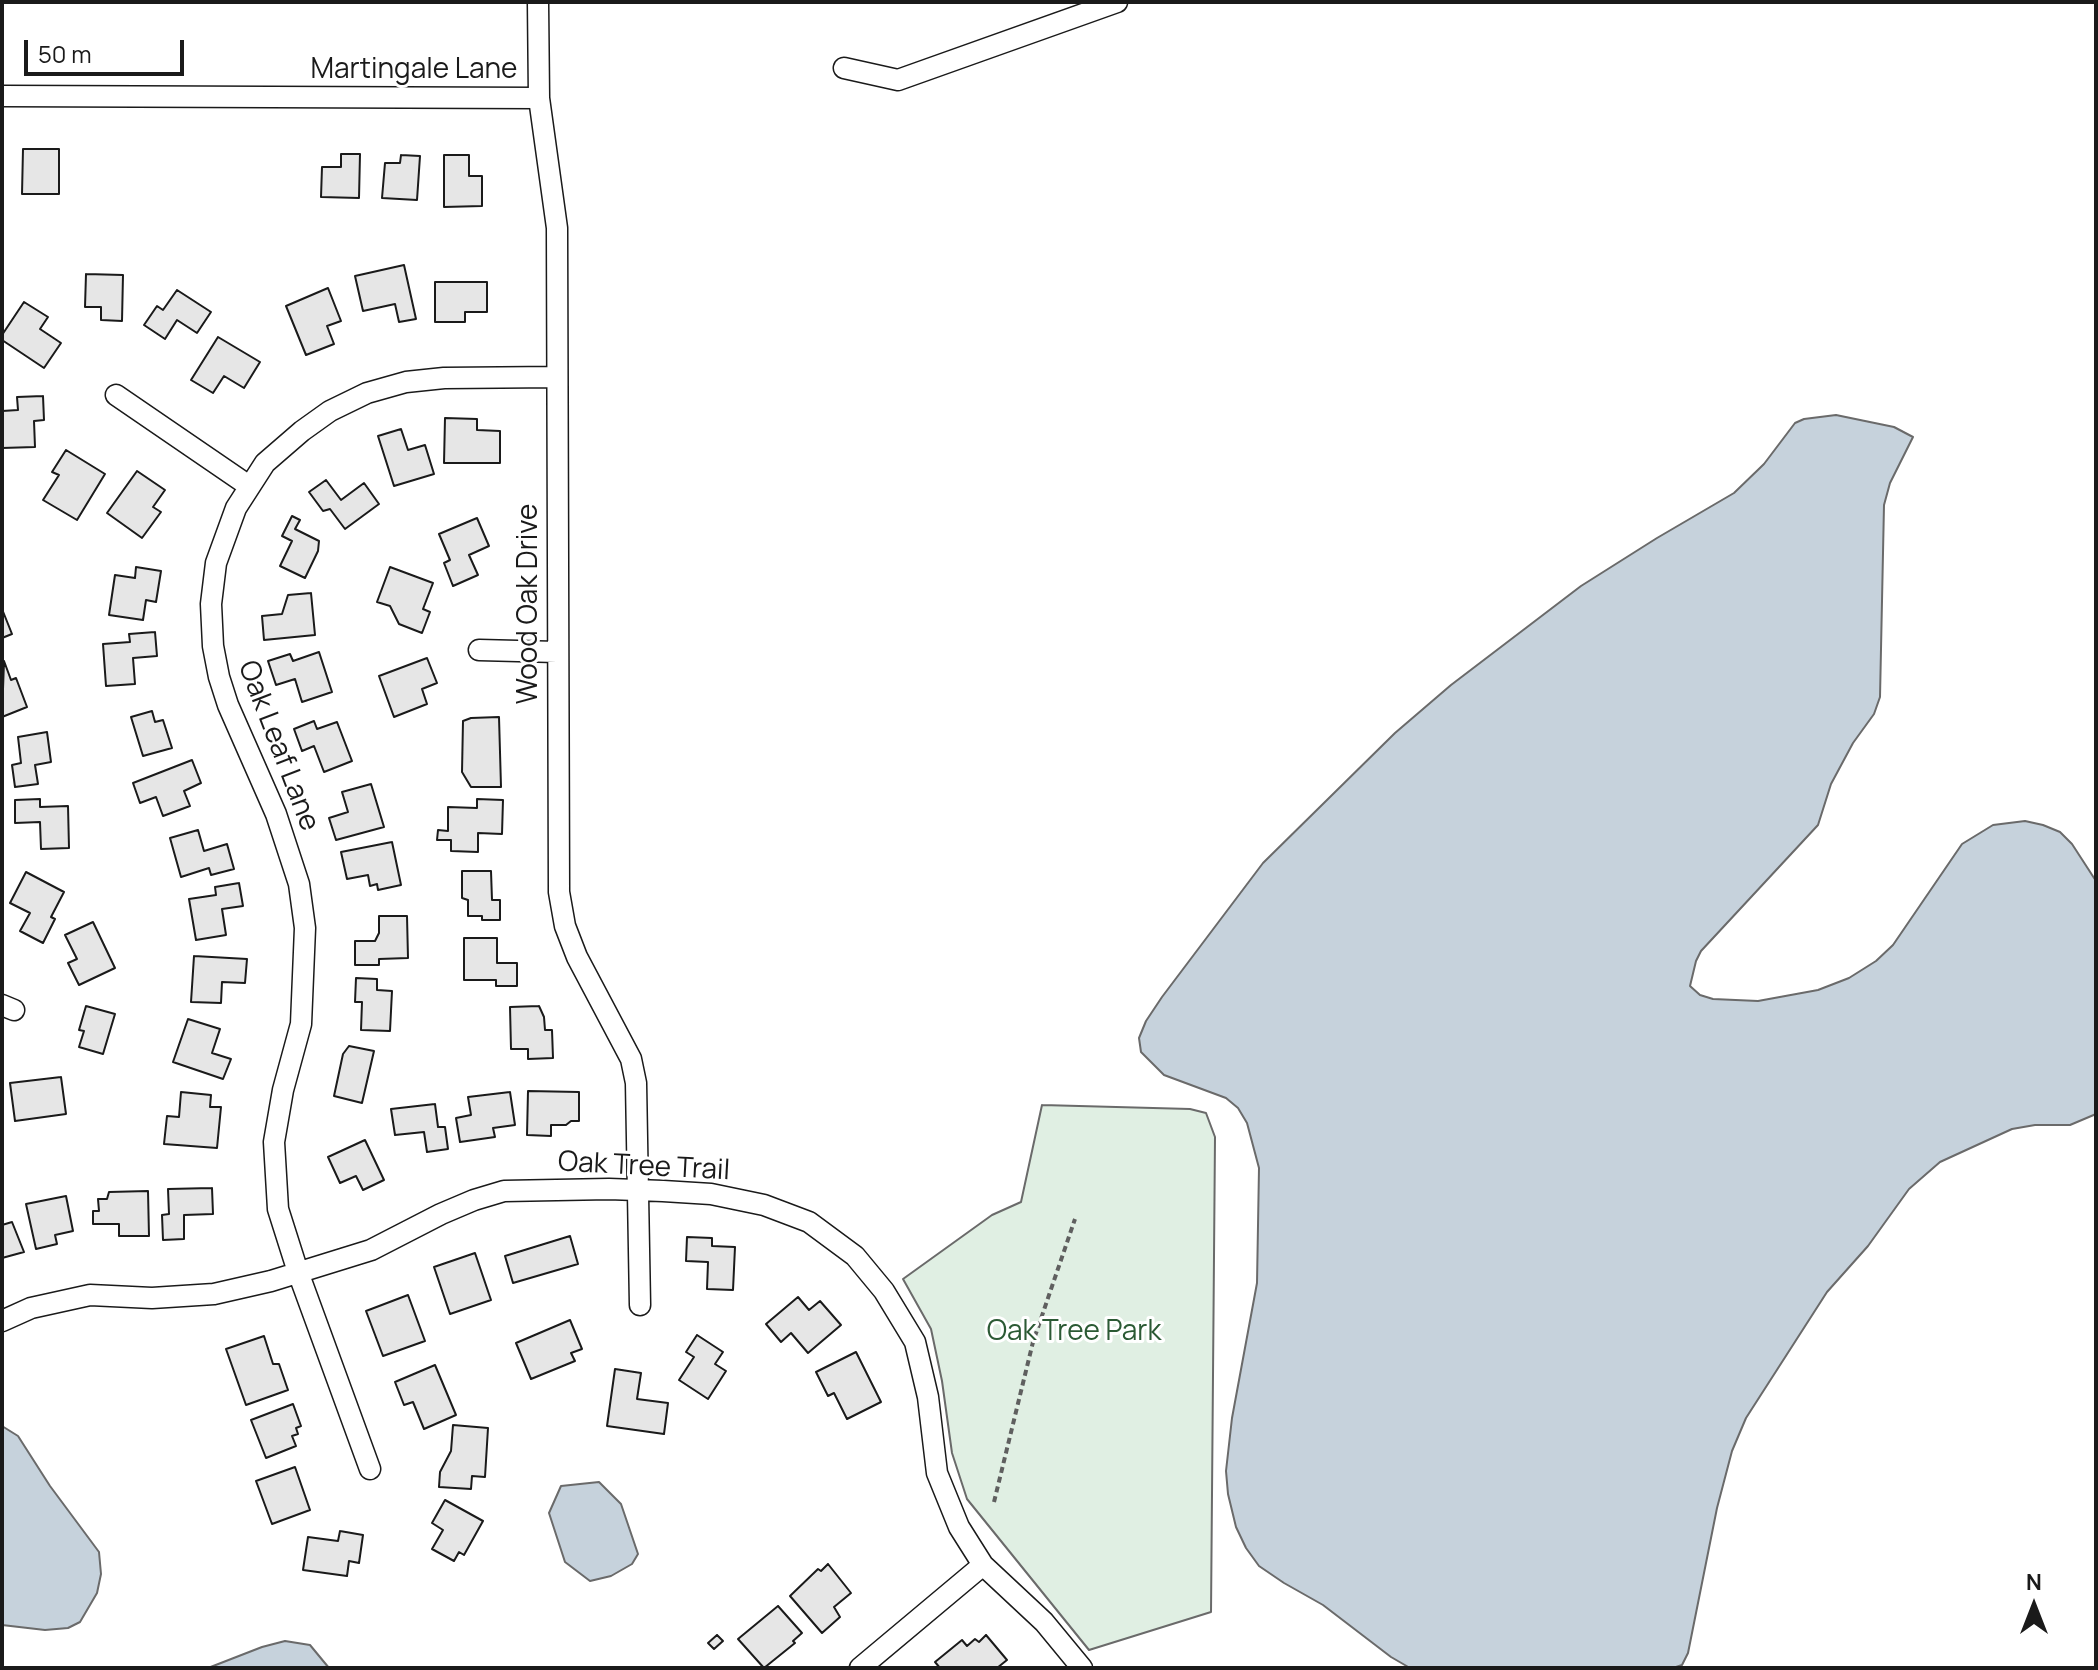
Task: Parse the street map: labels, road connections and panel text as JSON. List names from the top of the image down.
{
  "streets": {
    "street": [
      "Martingale Lane",
      "Wood Oak Drive",
      "Oak Leaf Lane",
      "Oak Tree Trail"
    ]
  },
  "crossings": [
    ["Martingale Lane", "Wood Oak Drive"],
    ["Wood Oak Drive", "Oak Leaf Lane"],
    ["Wood Oak Drive", "Oak Tree Trail"],
    ["Oak Leaf Lane", "Oak Tree Trail"]
  ],
  "parks": ["Oak Tree Park"],
  "scale_bar": "50 m",
  "north": "top"
}
